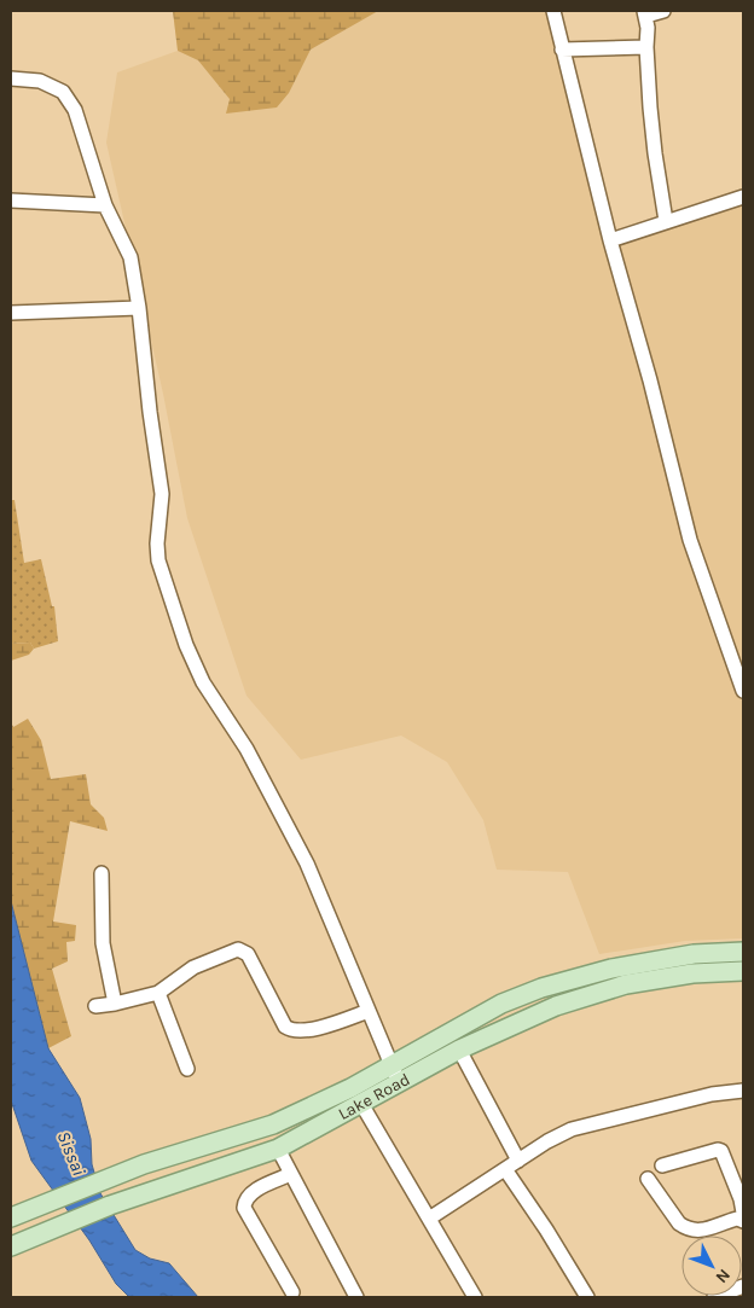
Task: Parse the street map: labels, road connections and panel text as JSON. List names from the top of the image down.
{
  "streets": {
    "main road": ["Lake Road"]
  },
  "water": ["Sissai"],
  "north": "bottom right"
}
